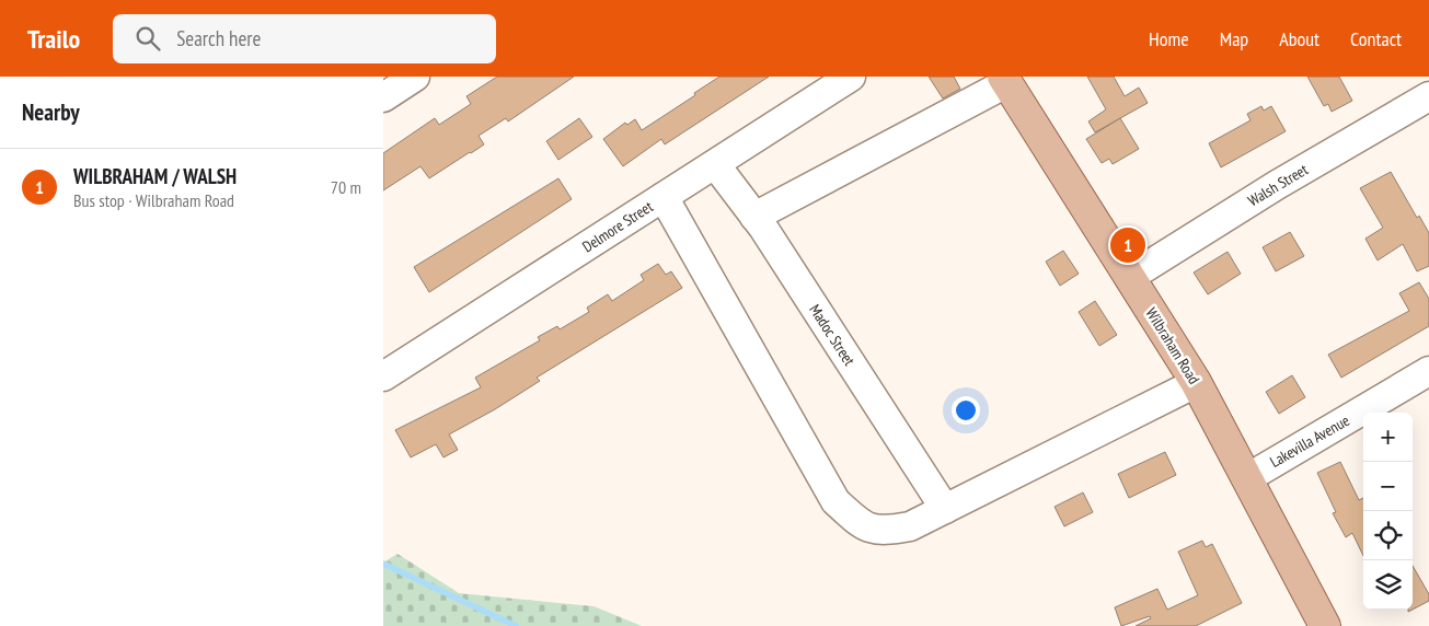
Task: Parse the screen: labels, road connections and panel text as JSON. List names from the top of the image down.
{
  "streets": {
    "main road": ["Wilbraham Road"],
    "street": [
      "Walsh Street",
      "Delmore Street",
      "Madoc Street",
      "Lakevilla Avenue"
    ]
  },
  "crossings": [
    ["Walsh Street", "Wilbraham Road"],
    ["Delmore Street", "Madoc Street"],
    ["Wilbraham Road", "Lakevilla Avenue"]
  ],
  "page": {
    "header": "Trailo",
    "search": "Search here",
    "nav": [
      "Home",
      "Map",
      "About",
      "Contact"
    ],
    "heading": "Nearby",
    "list": [
      {
        "mark": "1",
        "name": "WILBRAHAM / WALSH",
        "note": "Bus stop · Wilbraham Road",
        "value": "70 m"
      }
    ],
    "pins": "1",
    "map_buttons": ["+", "−"]
  }
}
